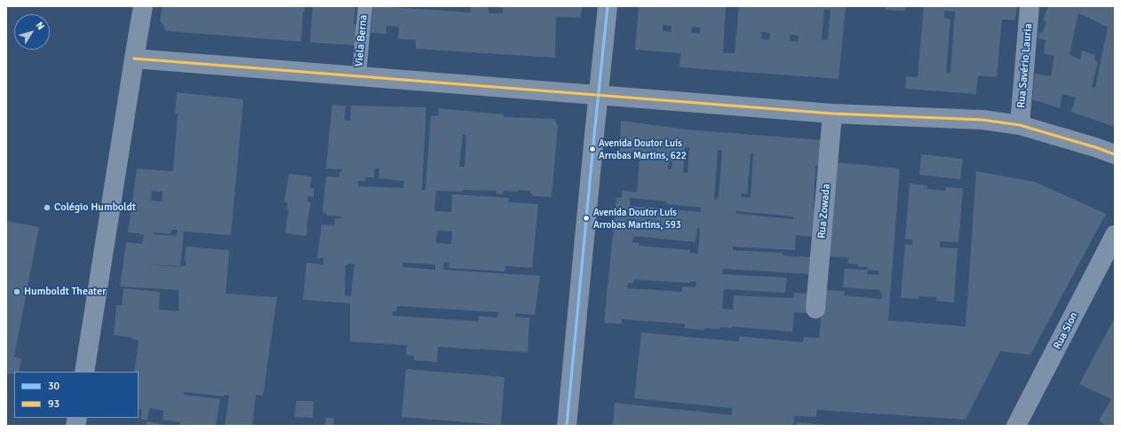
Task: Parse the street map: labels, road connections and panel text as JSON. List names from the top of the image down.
{
  "streets": {
    "street": ["Rua Savério Lauria", "Rua Zowada", "Rua Sion"],
    "lane": ["Viela Berna"]
  },
  "places": [
    "Avenida Doutor Luís Arrobas Martins, 622",
    "Colégio Humboldt",
    "Avenida Doutor Luís Arrobas Martins, 593",
    "Humboldt Theater"
  ],
  "lines": ["transit line 30", "transit line 93"],
  "legend": ["30", "93"],
  "north": "top right"
}
